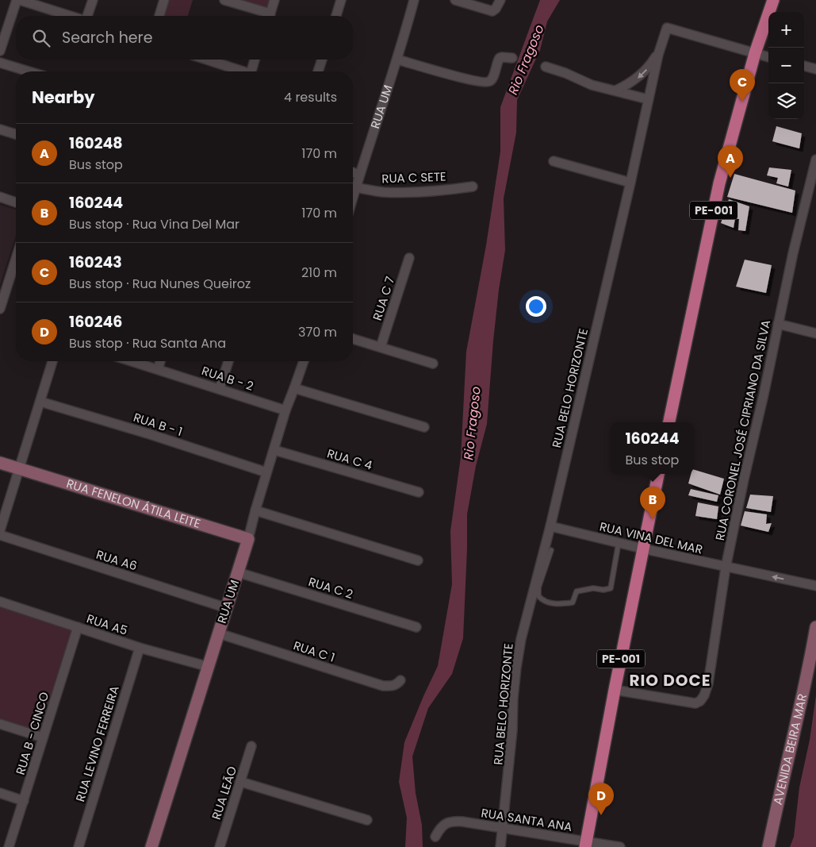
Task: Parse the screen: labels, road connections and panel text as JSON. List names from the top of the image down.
{
  "streets": {
    "main road": ["PE-001"],
    "street": [
      "RUA UM",
      "RUA C SETE",
      "RUA C 7",
      "RUA B - 2",
      "RUA BELO HORIZONTE",
      "RUA B - 1",
      "RUA CORONEL JOSÉ CIPRIANO DA SILVA",
      "RUA C 4",
      "RUA FENELON ÁTILA LEITE",
      "RUA VINA DEL MAR",
      "RUA A6",
      "RUA C 2",
      "RUA A5",
      "RUA C 1",
      "RUA B - CINCO",
      "RUA LEVINO FERREIRA",
      "AVENIDA BEIRA MAR",
      "RUA LEÃO",
      "RUA SANTA ANA"
    ]
  },
  "crossings": [
    ["RUA UM", "RUA C SETE"],
    ["RUA UM", "RUA B - 2"],
    ["RUA UM", "RUA B - 1"],
    ["RUA UM", "RUA C 4"],
    ["RUA UM", "RUA FENELON ÁTILA LEITE"],
    ["RUA UM", "RUA A6"],
    ["RUA UM", "RUA C 2"],
    ["RUA UM", "RUA A5"],
    ["RUA UM", "RUA C 1"],
    ["PE-001", "RUA BELO HORIZONTE"],
    ["PE-001", "RUA CORONEL JOSÉ CIPRIANO DA SILVA"],
    ["PE-001", "RUA VINA DEL MAR"],
    ["PE-001", "RUA SANTA ANA"],
    ["RUA BELO HORIZONTE", "RUA VINA DEL MAR"],
    ["RUA BELO HORIZONTE", "RUA SANTA ANA"],
    ["RUA CORONEL JOSÉ CIPRIANO DA SILVA", "RUA VINA DEL MAR"],
    ["RUA A5", "RUA B - CINCO"],
    ["RUA A5", "RUA LEVINO FERREIRA"]
  ],
  "districts": ["RIO DOCE"],
  "water": ["Rio Fragoso"],
  "page": {
    "map_buttons": ["+", "−"],
    "search": "Search here",
    "pins": [
      "C",
      "A",
      "B",
      "D"
    ],
    "heading": ["Nearby", "4 results"],
    "list": [
      {
        "mark": "A",
        "name": "160248",
        "note": "Bus stop",
        "value": "170 m"
      },
      {
        "mark": "B",
        "name": "160244",
        "note": "Bus stop · Rua Vina Del Mar",
        "value": "170 m"
      },
      {
        "mark": "C",
        "name": "160243",
        "note": "Bus stop · Rua Nunes Queiroz",
        "value": "210 m"
      },
      {
        "mark": "D",
        "name": "160246",
        "note": "Bus stop · Rua Santa Ana",
        "value": "370 m"
      }
    ],
    "popup": ["160244", "Bus stop"]
  }
}
